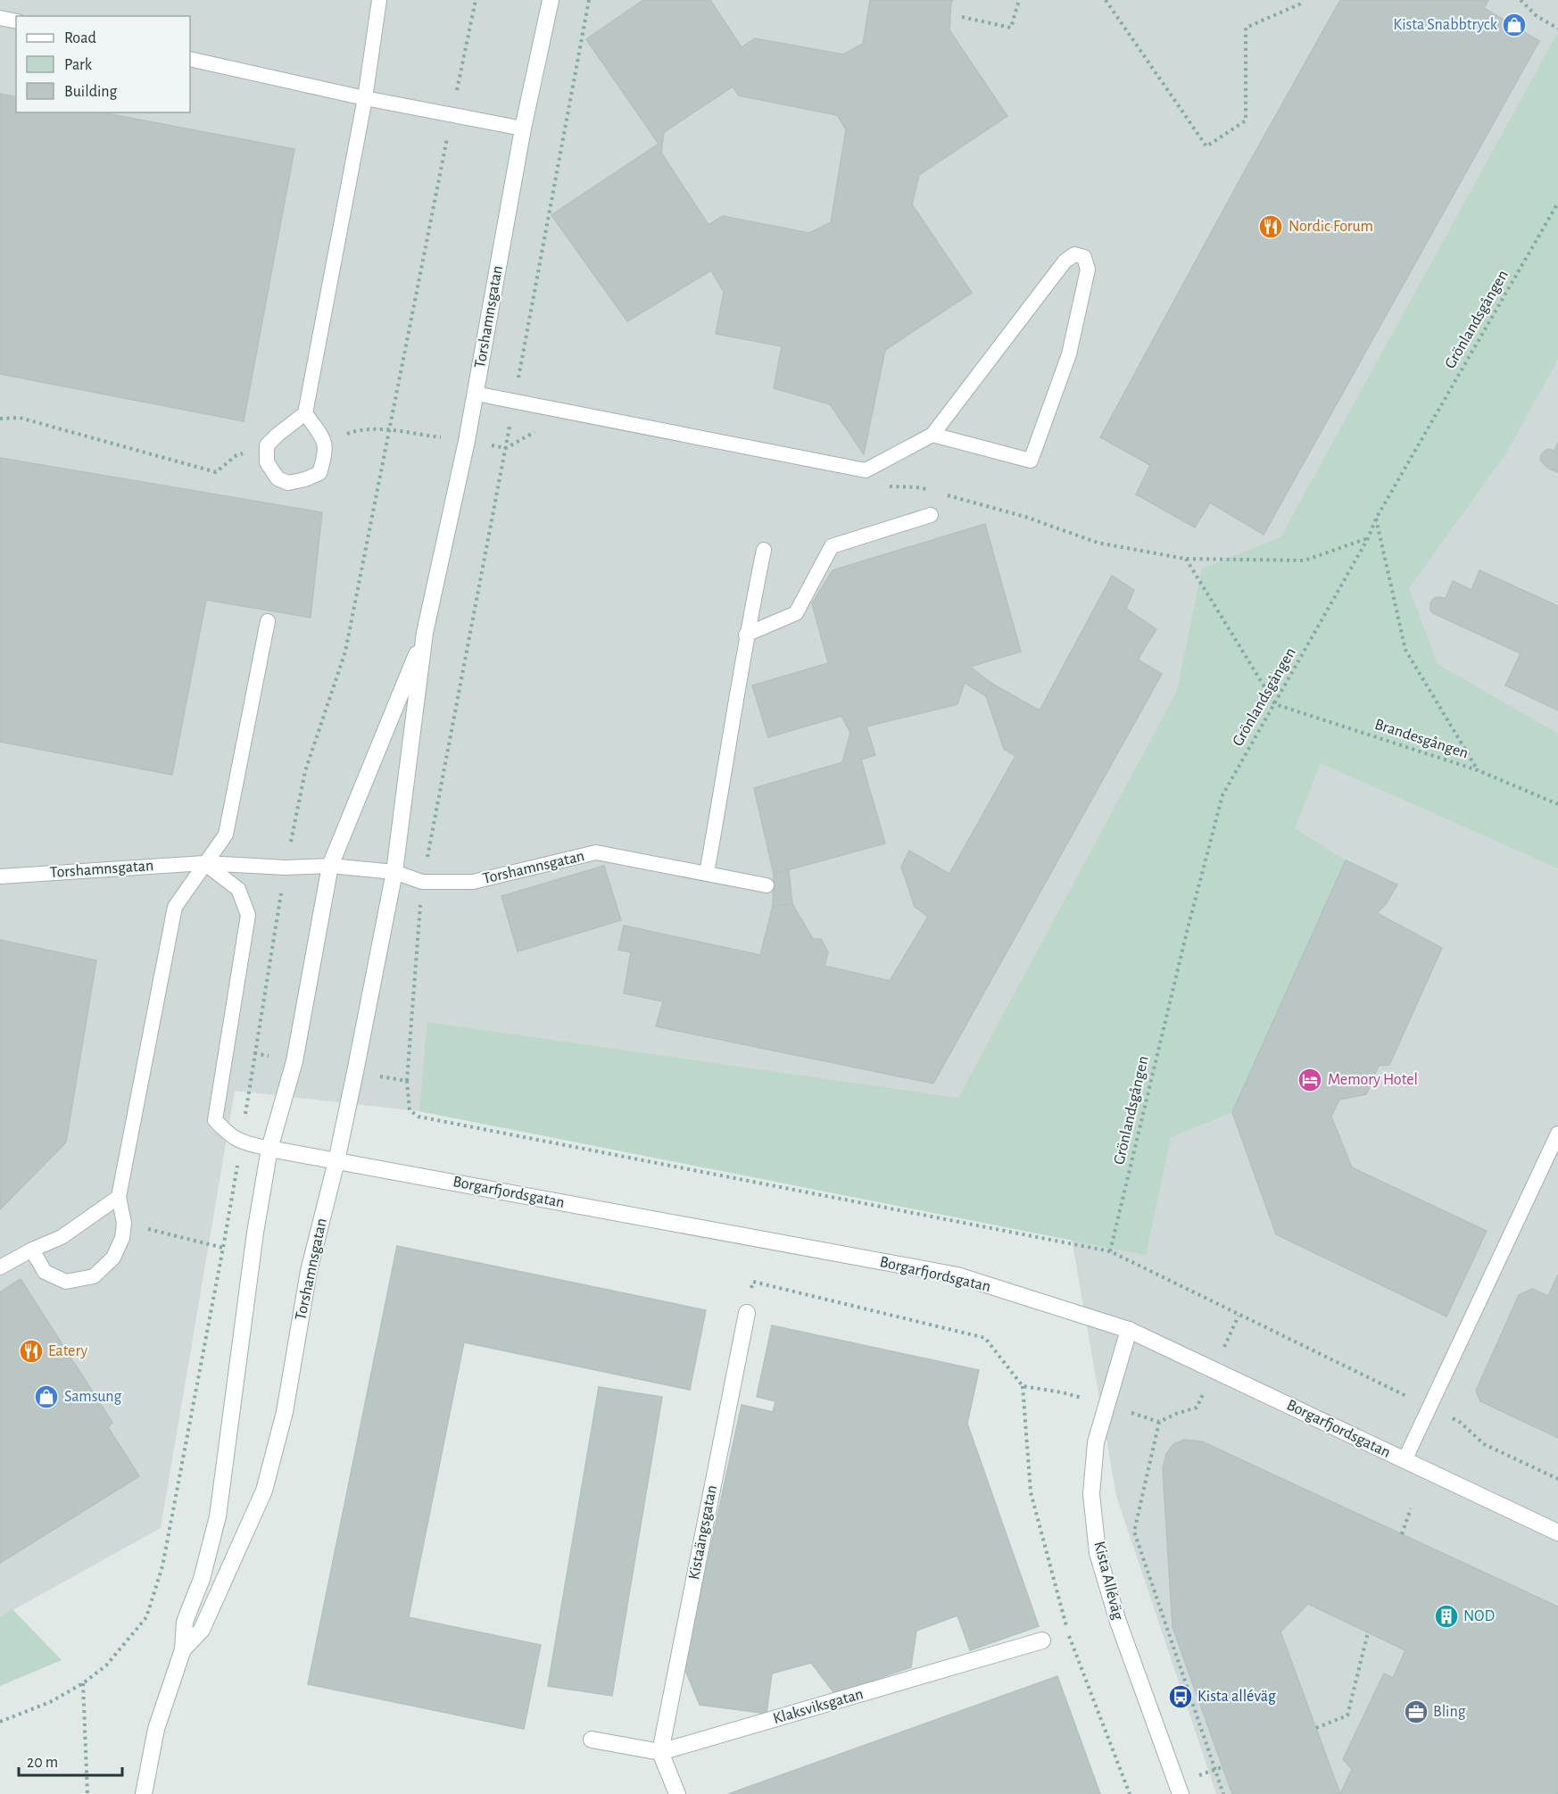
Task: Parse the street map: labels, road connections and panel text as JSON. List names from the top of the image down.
{
  "streets": {
    "street": [
      "Torshamnsgatan",
      "Borgarfjordsgatan",
      "Kistaängsgatan",
      "Kista Alléväg",
      "Klaksviksgatan"
    ],
    "path": ["Grönlandsgången", "Brandesgången"]
  },
  "crossings": [
    ["Torshamnsgatan", "Borgarfjordsgatan"],
    ["Grönlandsgången", "Brandesgången"],
    ["Borgarfjordsgatan", "Kista Alléväg"],
    ["Kistaängsgatan", "Klaksviksgatan"]
  ],
  "places": {
    "shop": ["Kista Snabbtryck", "Samsung"],
    "restaurant": ["Nordic Forum", "Eatery"],
    "hotel": ["Memory Hotel"],
    "building": ["NOD"],
    "bus stop": ["Kista alléväg"],
    "office": ["Bling"]
  },
  "legend": ["Road", "Park", "Building"],
  "scale_bar": "20 m"
}
